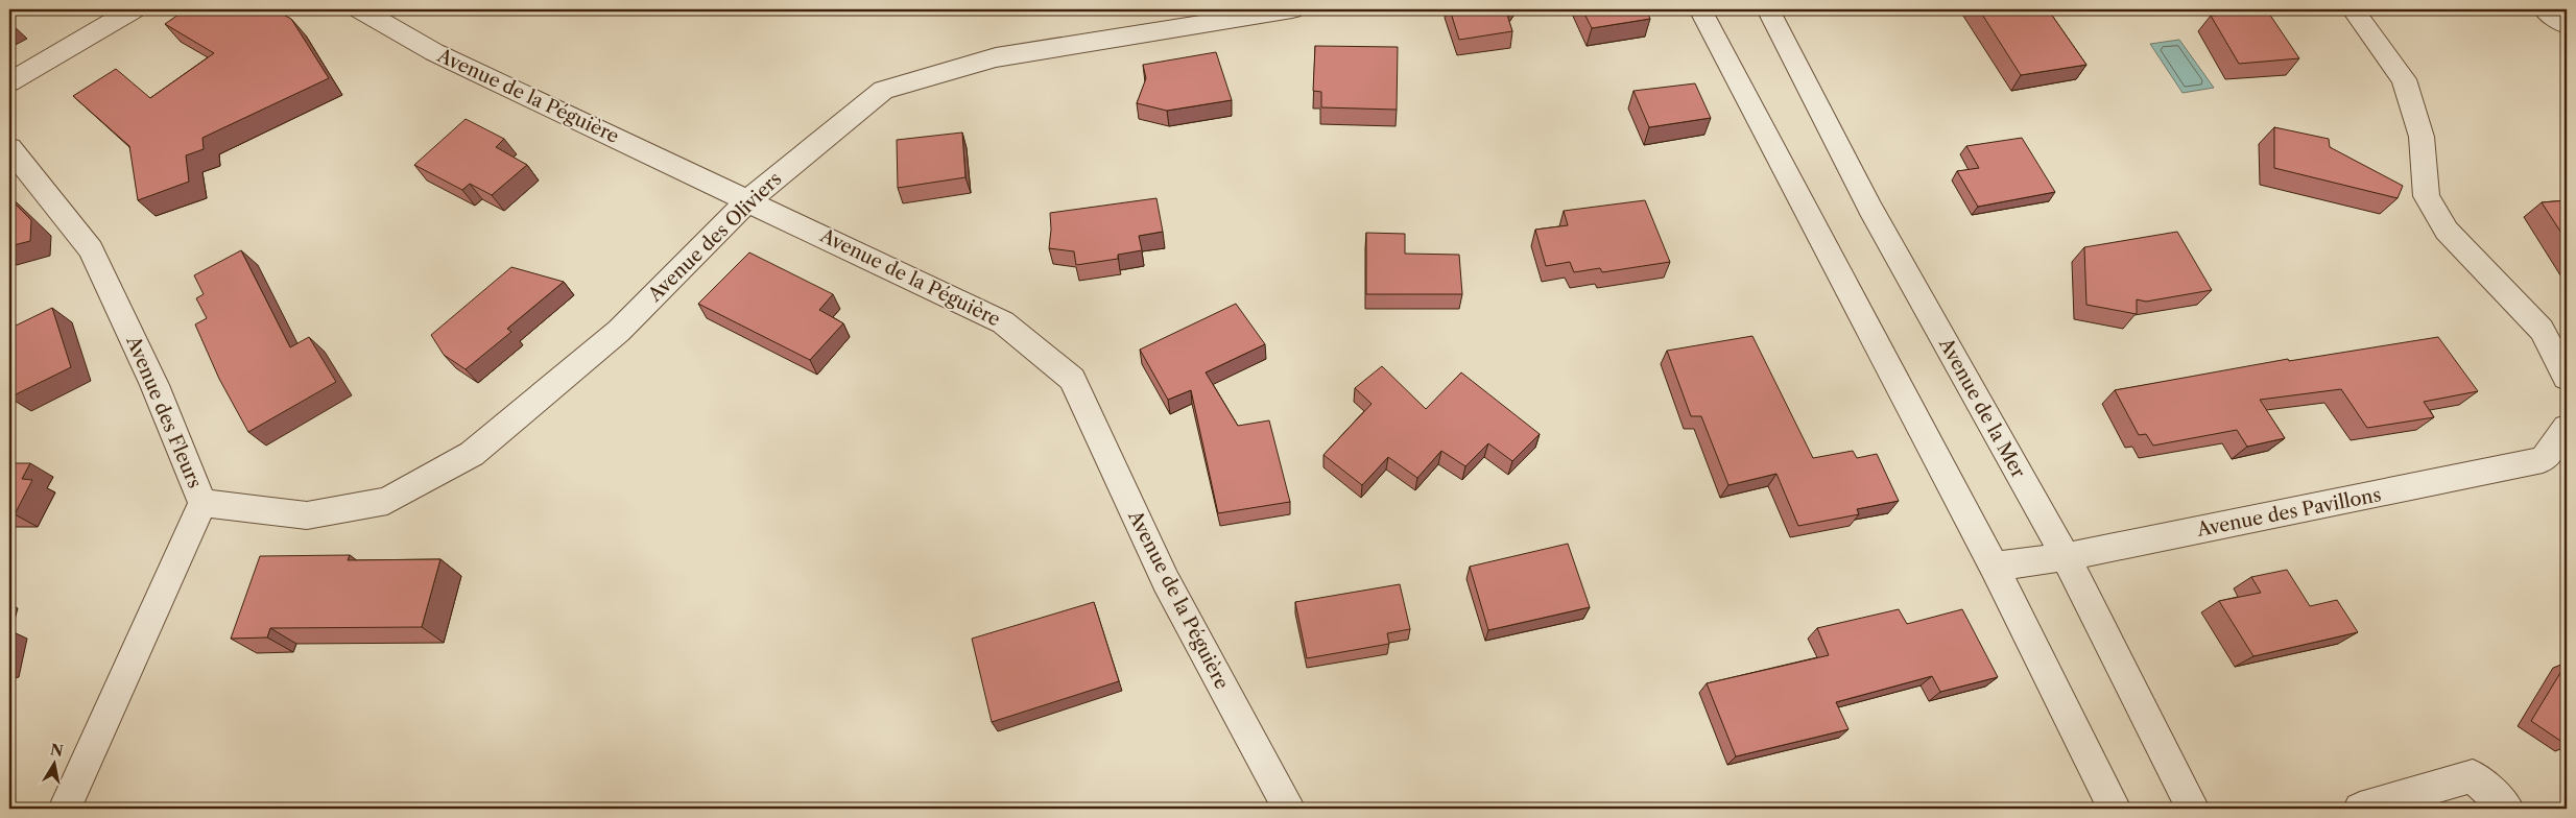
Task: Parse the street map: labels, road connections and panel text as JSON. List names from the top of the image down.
{
  "streets": {
    "street": [
      "Avenue de la Péguière",
      "Avenue des Oliviers",
      "Avenue de la Mer",
      "Avenue des Fleurs",
      "Avenue des Pavillons"
    ]
  },
  "crossings": [
    ["Avenue de la Péguière", "Avenue des Oliviers"],
    ["Avenue des Oliviers", "Avenue des Fleurs"],
    ["Avenue de la Mer", "Avenue des Pavillons"]
  ],
  "north": "top"
}
